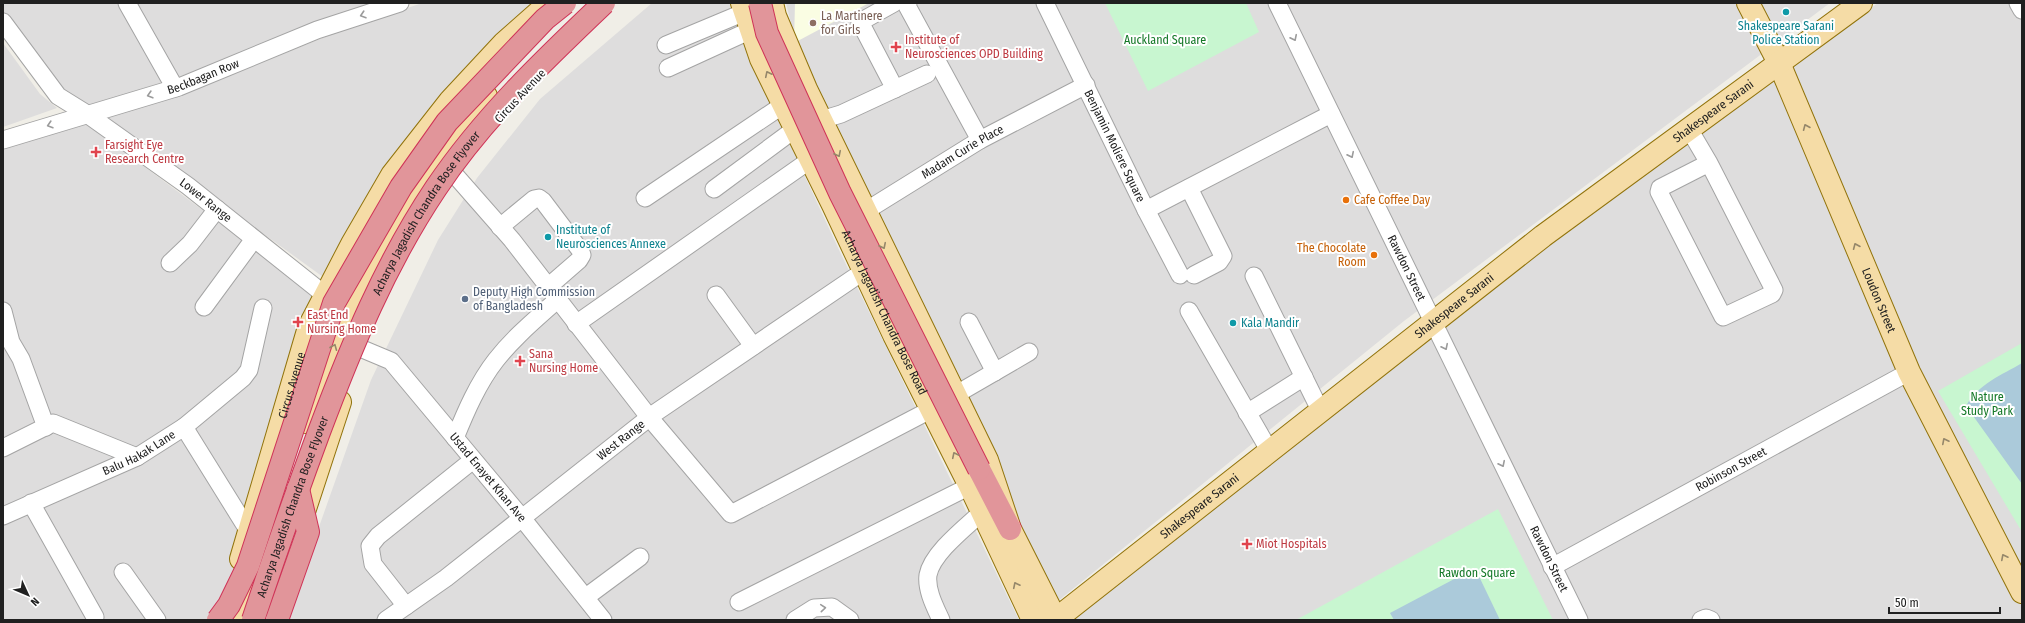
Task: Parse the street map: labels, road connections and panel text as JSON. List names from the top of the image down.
{
  "streets": {
    "highway": ["Acharya Jagadish Chandra Bose Flyover"],
    "main road": [
      "Circus Avenue",
      "Shakespeare Sarani",
      "Loudon Street",
      "Acharya Jagadish Chandra Bose Road"
    ],
    "street": [
      "Beckbagan Row",
      "Benjamin Moliere Square",
      "Madam Curie Place",
      "Lower Range",
      "Rawdon Street",
      "West Range",
      "Balu Hakak Lane",
      "Robinson Street",
      "Ustad Enayet Khan Ave"
    ]
  },
  "crossings": [
    ["Beckbagan Row", "Lower Range"],
    ["Circus Avenue", "Lower Range"],
    ["Circus Avenue", "Acharya Jagadish Chandra Bose Flyover"],
    ["Circus Avenue", "Balu Hakak Lane"],
    ["Circus Avenue", "Ustad Enayet Khan Ave"],
    ["Shakespeare Sarani", "Rawdon Street"],
    ["Shakespeare Sarani", "Loudon Street"],
    ["Benjamin Moliere Square", "Madam Curie Place"],
    ["Benjamin Moliere Square", "Rawdon Street"],
    ["Madam Curie Place", "Acharya Jagadish Chandra Bose Road"],
    ["Rawdon Street", "Robinson Street"],
    ["Loudon Street", "Robinson Street"],
    ["Acharya Jagadish Chandra Bose Road", "West Range"],
    ["West Range", "Ustad Enayet Khan Ave"]
  ],
  "one_way": [
    "Beckbagan Row",
    "Acharya Jagadish Chandra Bose Flyover",
    "Rawdon Street",
    "Loudon Street"
  ],
  "parks": ["Auckland Square", "Nature Study Park", "Rawdon Square"],
  "places": {
    "other": [
      "Shakespeare Sarani Police Station",
      "La Martinere for Girls",
      "Cafe Coffee Day",
      "Institute of Neurosciences Annexe",
      "The Chocolate Room",
      "Deputy High Commission of Bangladesh",
      "Kala Mandir"
    ],
    "health": [
      "Institute of Neurosciences OPD Building",
      "Farsight Eye Research Centre",
      "East End Nursing Home",
      "Sana Nursing Home",
      "Miot Hospitals"
    ]
  },
  "scale_bar": "50 m",
  "north": "bottom right"
}
